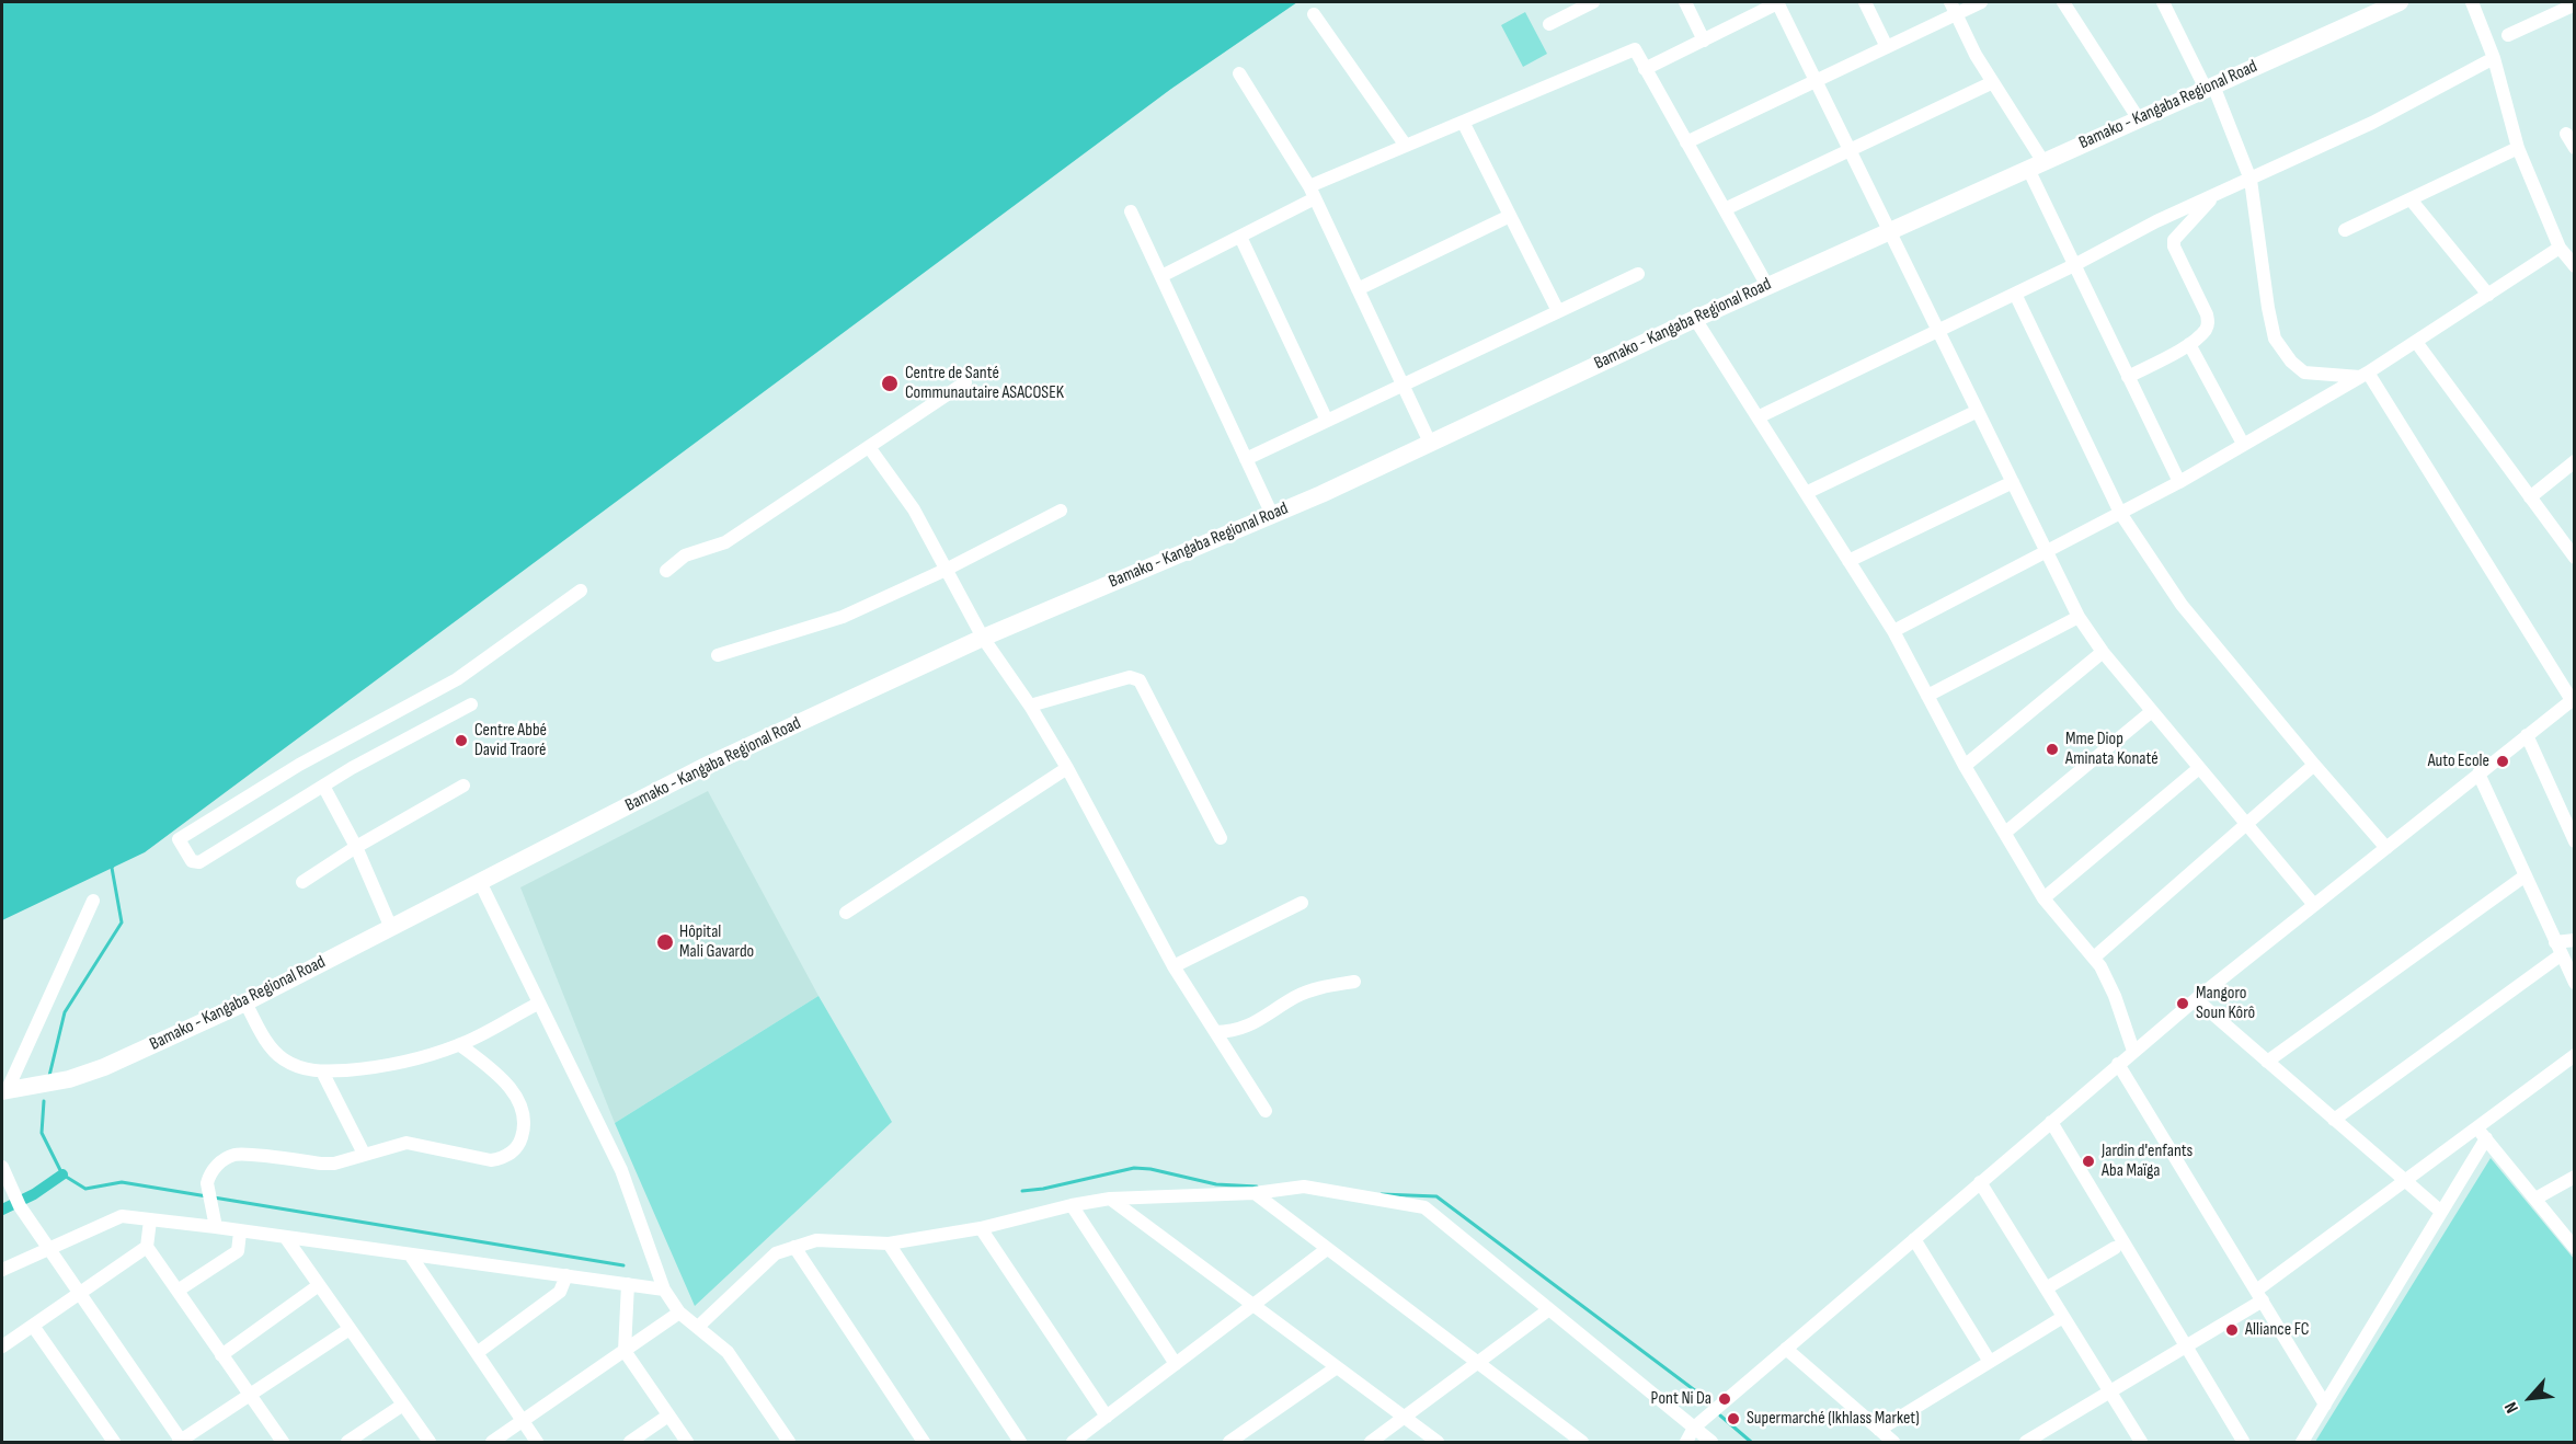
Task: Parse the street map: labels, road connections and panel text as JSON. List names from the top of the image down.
{
  "streets": {
    "street": ["Bamako - Kangaba Regional Road"]
  },
  "places": [
    "Centre de Santé Communautaire ASACOSEK",
    "Centre Abbé David Traoré",
    "Mme Diop Aminata Konaté",
    "Auto Ecole",
    "Hôpital Mali Gavardo",
    "Mangoro Soun Kôrô",
    "Jardin d'enfants Aba Maïga",
    "Alliance FC",
    "Pont Ni Da",
    "Supermarché (Ikhlass Market)"
  ],
  "north": "bottom left"
}
